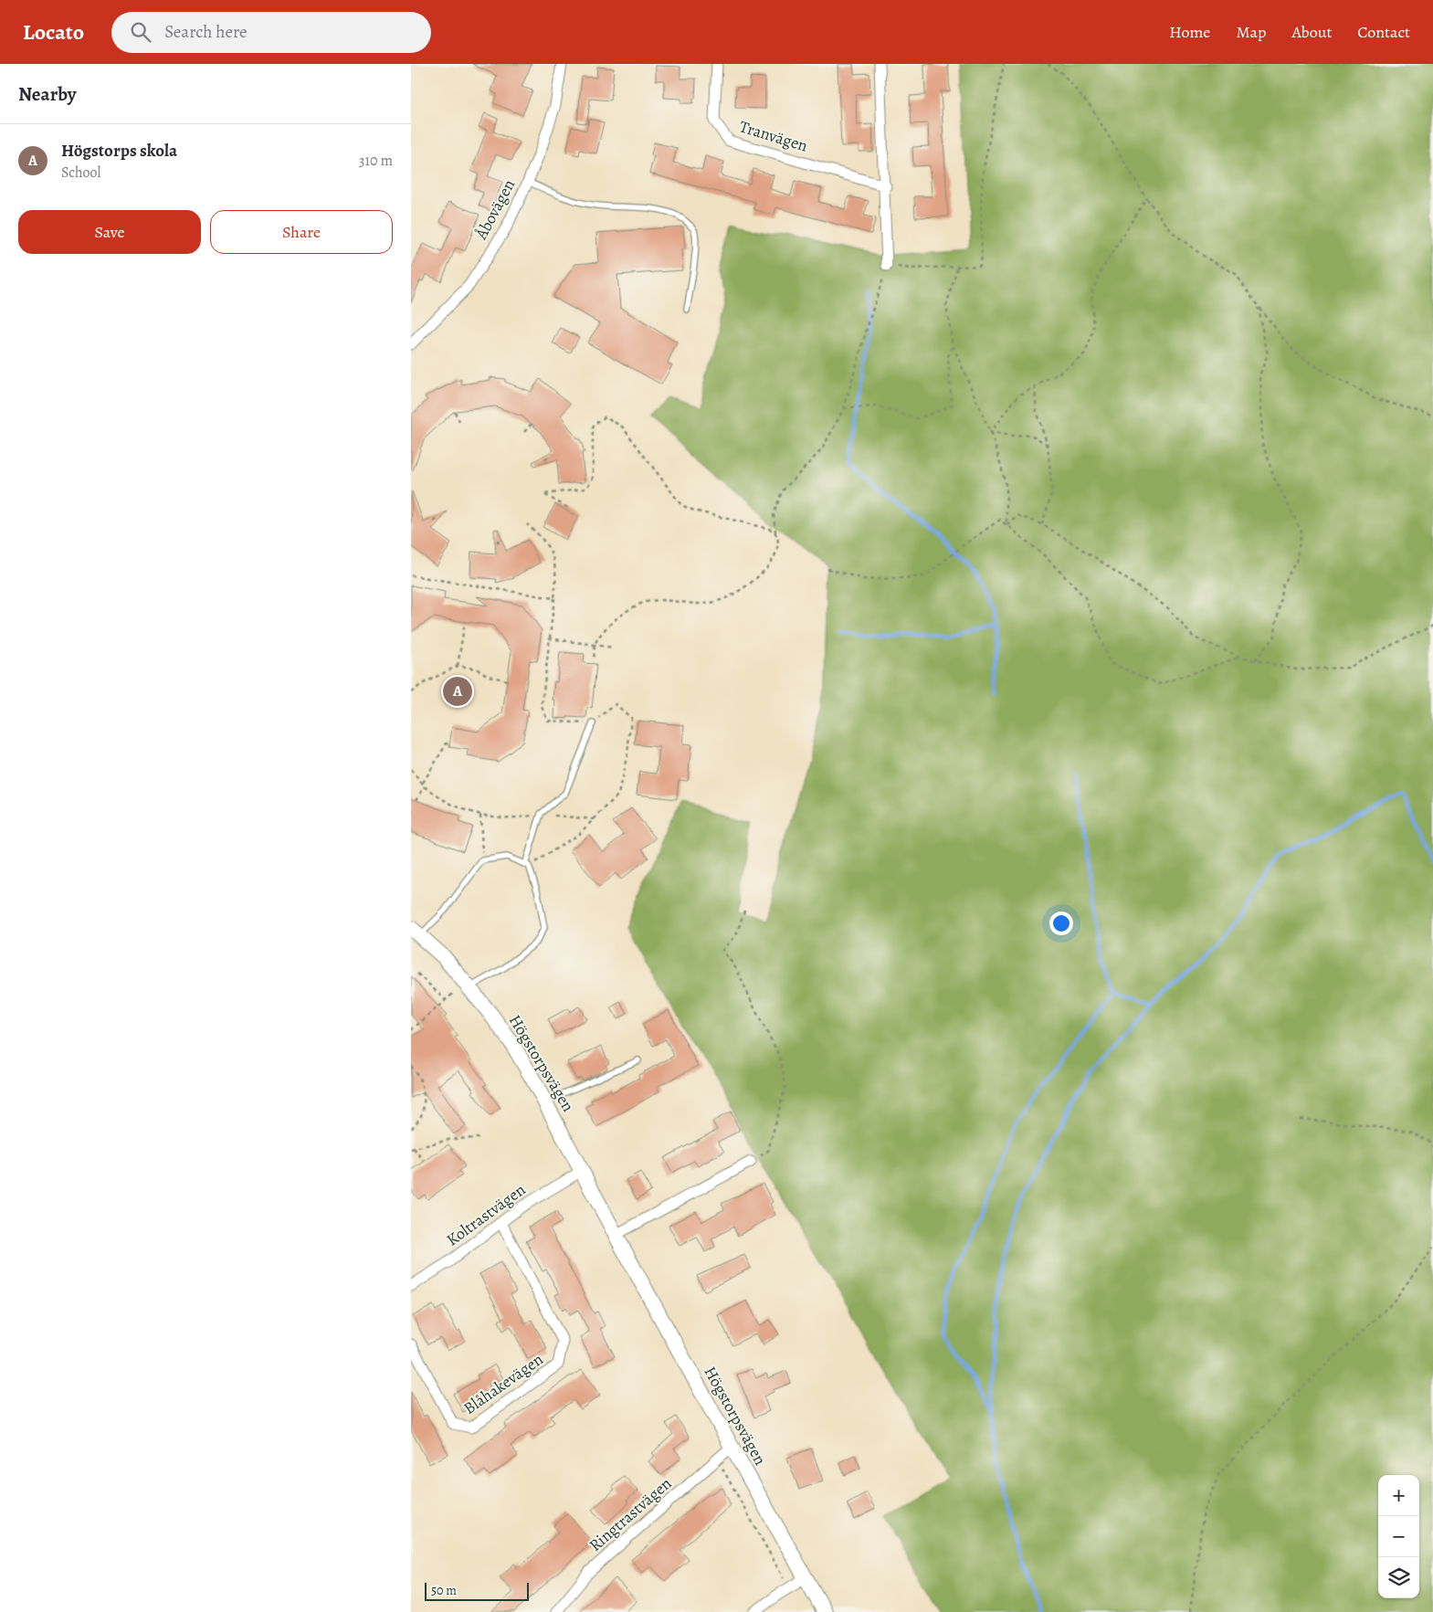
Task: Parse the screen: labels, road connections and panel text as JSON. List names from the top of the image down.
{
  "streets": {
    "street": [
      "Tranvägen",
      "Åbovägen",
      "Högstorpsvägen",
      "Koltrastvägen",
      "Blåhakevägen",
      "Ringtrastvägen"
    ]
  },
  "crossings": [
    ["Högstorpsvägen", "Koltrastvägen"],
    ["Högstorpsvägen", "Ringtrastvägen"],
    ["Koltrastvägen", "Blåhakevägen"]
  ],
  "scale_bar": "50 m",
  "page": {
    "header": "Locato",
    "search": "Search here",
    "nav": [
      "Home",
      "Map",
      "About",
      "Contact"
    ],
    "heading": "Nearby",
    "list": [
      {
        "mark": "A",
        "name": "Högstorps skola",
        "note": "School",
        "value": "310 m"
      }
    ],
    "buttons": ["Save", "Share"],
    "pins": "A",
    "map_buttons": ["+", "−"],
    "scale": "50 m"
  }
}
